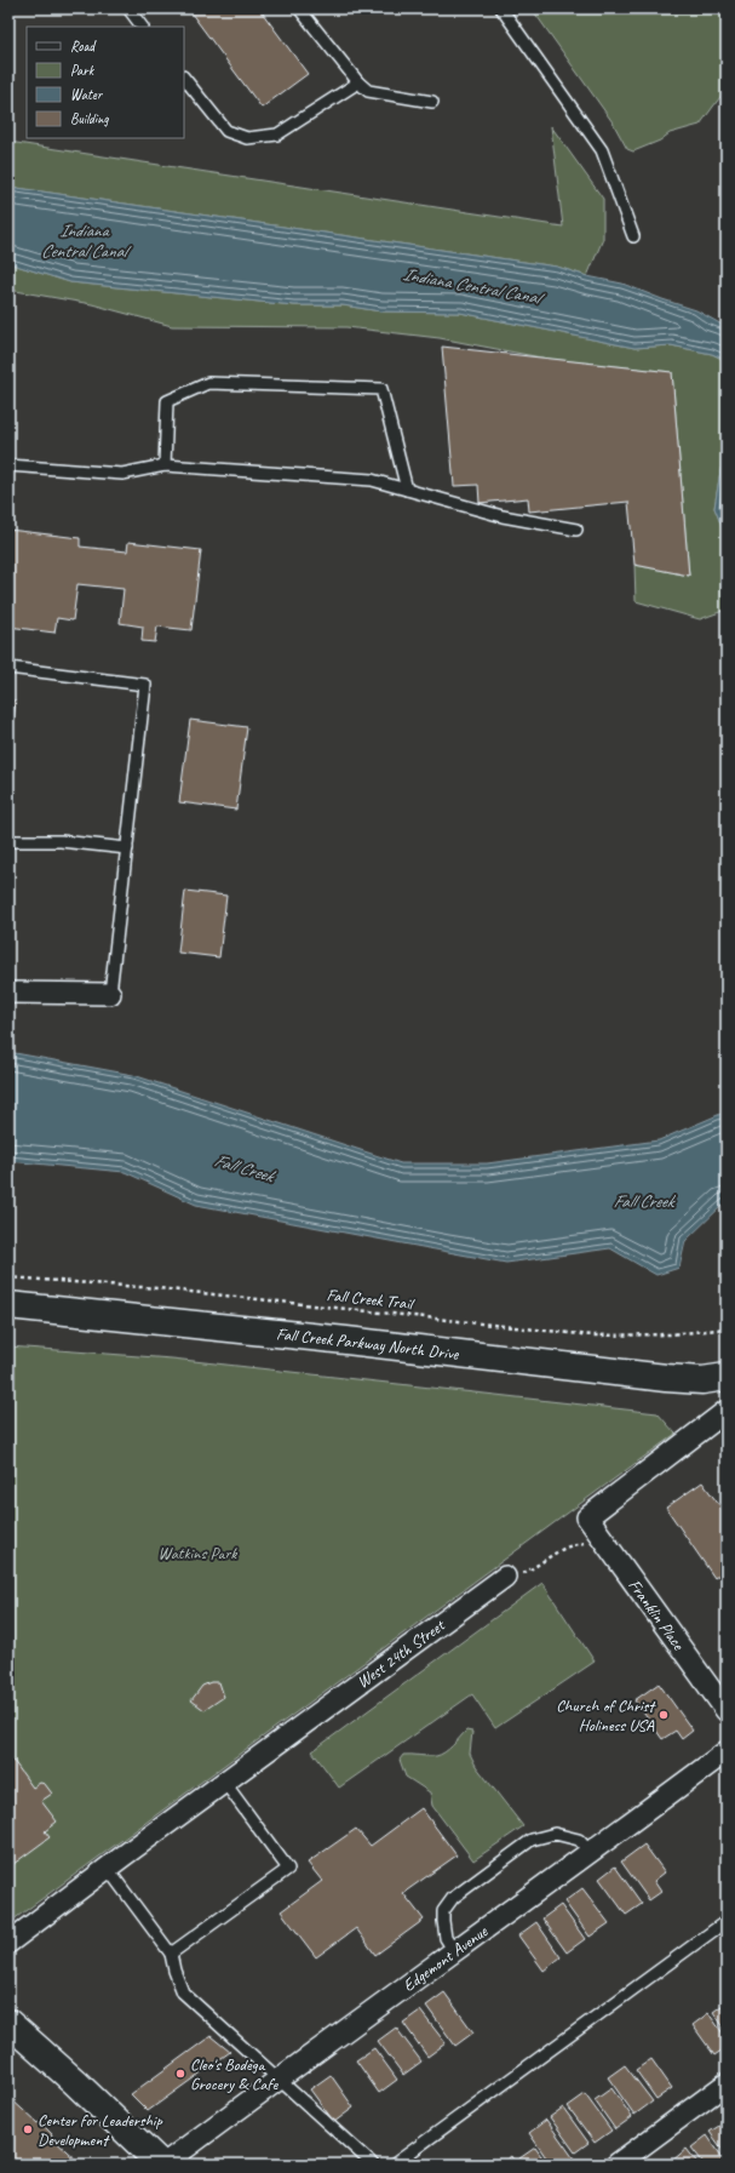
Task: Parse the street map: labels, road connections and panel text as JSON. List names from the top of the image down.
{
  "streets": {
    "street": [
      "Fall Creek Parkway North Drive",
      "Franklin Place",
      "West 24th Street",
      "Edgemont Avenue"
    ],
    "path": ["Fall Creek Trail"]
  },
  "water": ["Indiana Central Canal", "Fall Creek"],
  "parks": ["Watkins Park"],
  "places": ["Church of Christ Holiness USA", "Cleo's Bodega Grocery & Cafe", "Center for Leadership Development"],
  "legend": [
    "Road",
    "Park",
    "Water",
    "Building"
  ]
}
